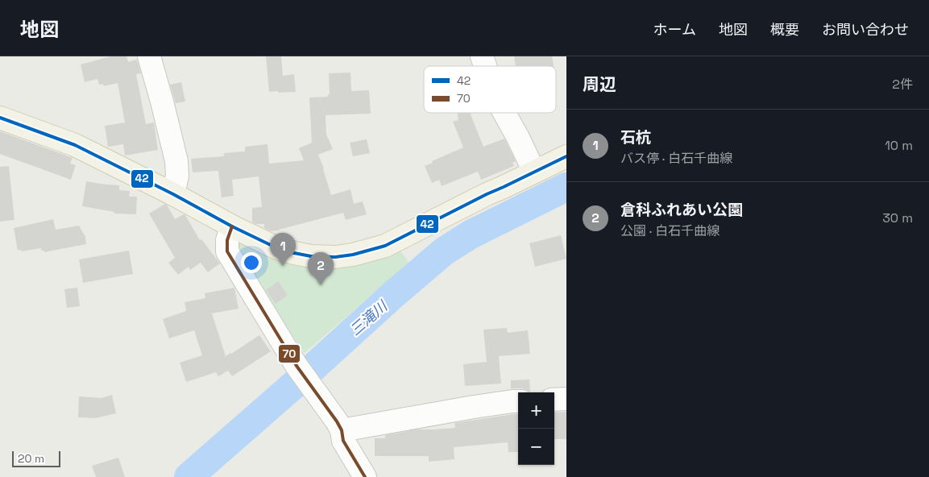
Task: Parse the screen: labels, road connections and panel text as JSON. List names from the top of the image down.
{
  "water": ["三滝川"],
  "lines": ["transit line 42", "transit line 70"],
  "legend": ["42", "70"],
  "scale_bar": "20 m",
  "page": {
    "header": "地図",
    "nav": [
      "ホーム",
      "地図",
      "概要",
      "お問い合わせ"
    ],
    "heading": ["周辺", "2件"],
    "list": [
      {
        "mark": "1",
        "name": "石杭",
        "note": "バス停 · 白石千曲線",
        "value": "10 m"
      },
      {
        "mark": "2",
        "name": "倉科ふれあい公園",
        "note": "公園 · 白石千曲線",
        "value": "30 m"
      }
    ],
    "pins": ["1", "2"],
    "map_buttons": ["+", "−"],
    "scale": "20 m"
  }
}
